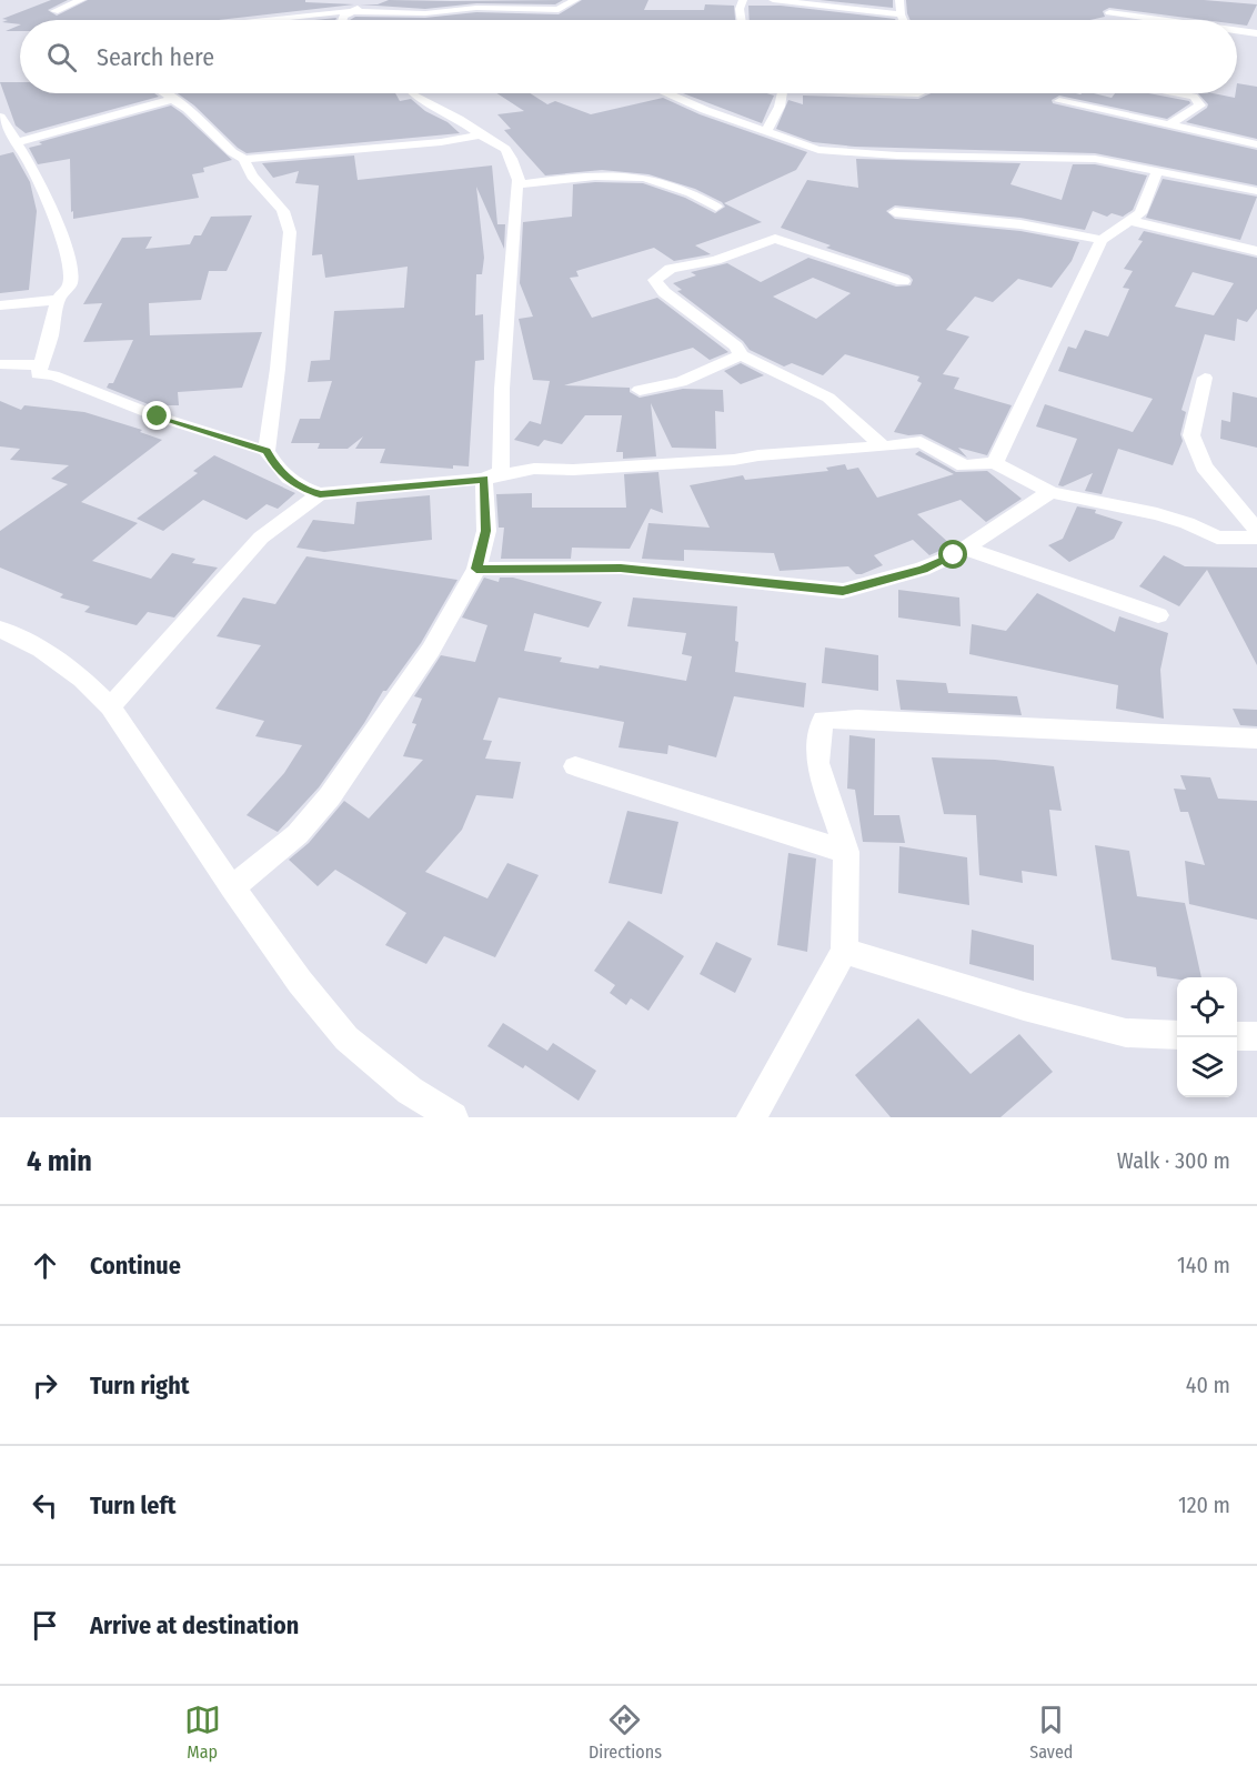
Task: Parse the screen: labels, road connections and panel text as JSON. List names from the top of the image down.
{
  "page": {
    "search": "Search here",
    "heading": ["4 min", "Walk · 300 m"],
    "list": [
      ["Continue", "140 m"],
      ["Turn right", "40 m"],
      ["Turn left", "120 m"],
      "Arrive at destination"
    ],
    "nav": ["Map", "Directions", "Saved"]
  }
}
